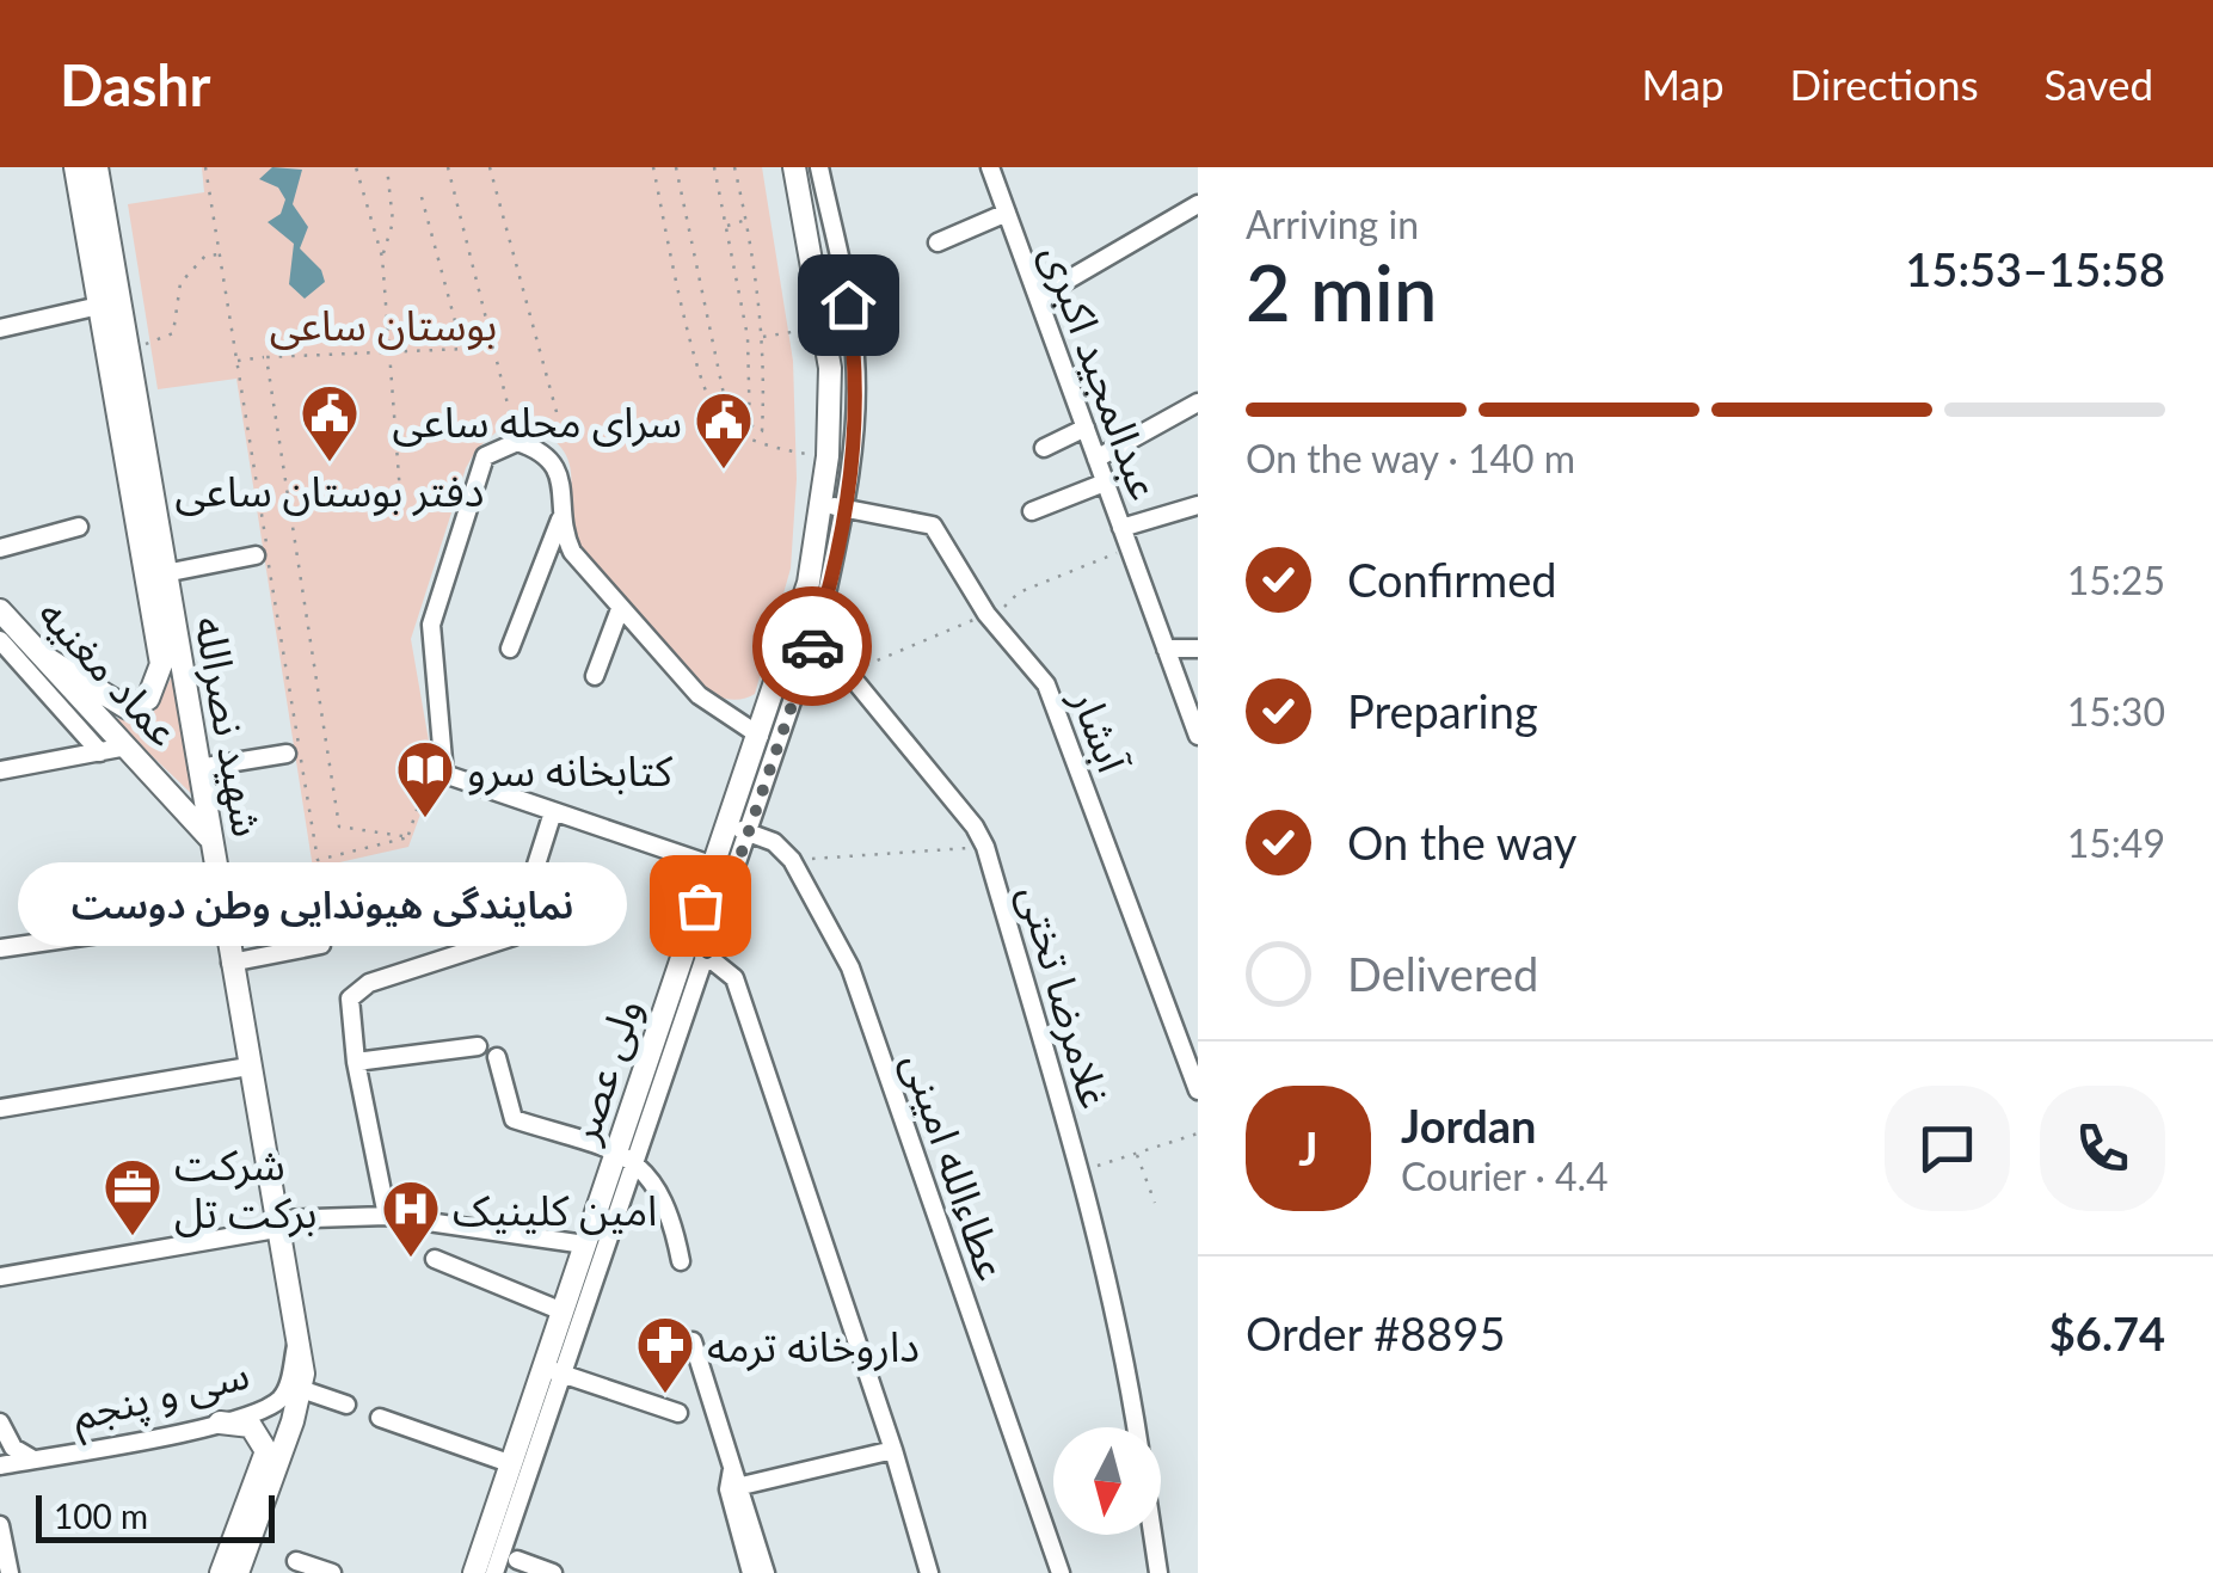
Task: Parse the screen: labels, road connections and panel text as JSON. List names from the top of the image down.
{
  "streets": {
    "main road": ["عماد مغنیه", "شهید نصرالله", "ولی عصر"],
    "street": [
      "عبدالمجید اکبری",
      "آبشار",
      "غلامرضا تختی",
      "عطاءالله امینی",
      "سی و پنجم"
    ]
  },
  "crossings": [
    ["عماد مغنیه", "شهید نصرالله"],
    ["شهید نصرالله", "سی و پنجم"],
    ["آبشار", "ولی عصر"],
    ["غلامرضا تختی", "ولی عصر"],
    ["ولی عصر", "عطاءالله امینی"]
  ],
  "parks": ["بوستان ساعی"],
  "places": {
    "public building": ["دفتر بوستان ساعی", "سرای محله ساعی"],
    "library": ["کتابخانه سرو"],
    "other": ["نمایندگی هیوندایی وطن دوست"],
    "office": ["شرکت برکت تل"],
    "hospital": ["امین کلینیک"],
    "pharmacy": ["داروخانه ترمه"]
  },
  "scale_bar": "100 m",
  "north": "bottom",
  "page": {
    "header": "Dashr",
    "nav": ["Map", "Directions", "Saved"],
    "heading": ["2 min", "Arriving in", "15:53–15:58"],
    "panel": [
      "Jordan",
      "Courier · 4.4",
      "Order #8895",
      "$6.74"
    ],
    "bar": "On the way · 140 m",
    "list": [
      ["Confirmed", "15:25"],
      ["Preparing", "15:30"],
      ["On the way", "15:49"],
      "Delivered"
    ],
    "bubble": "نمایندگی هیوندایی وطن دوست",
    "round": "J",
    "scale": "100 m"
  }
}
